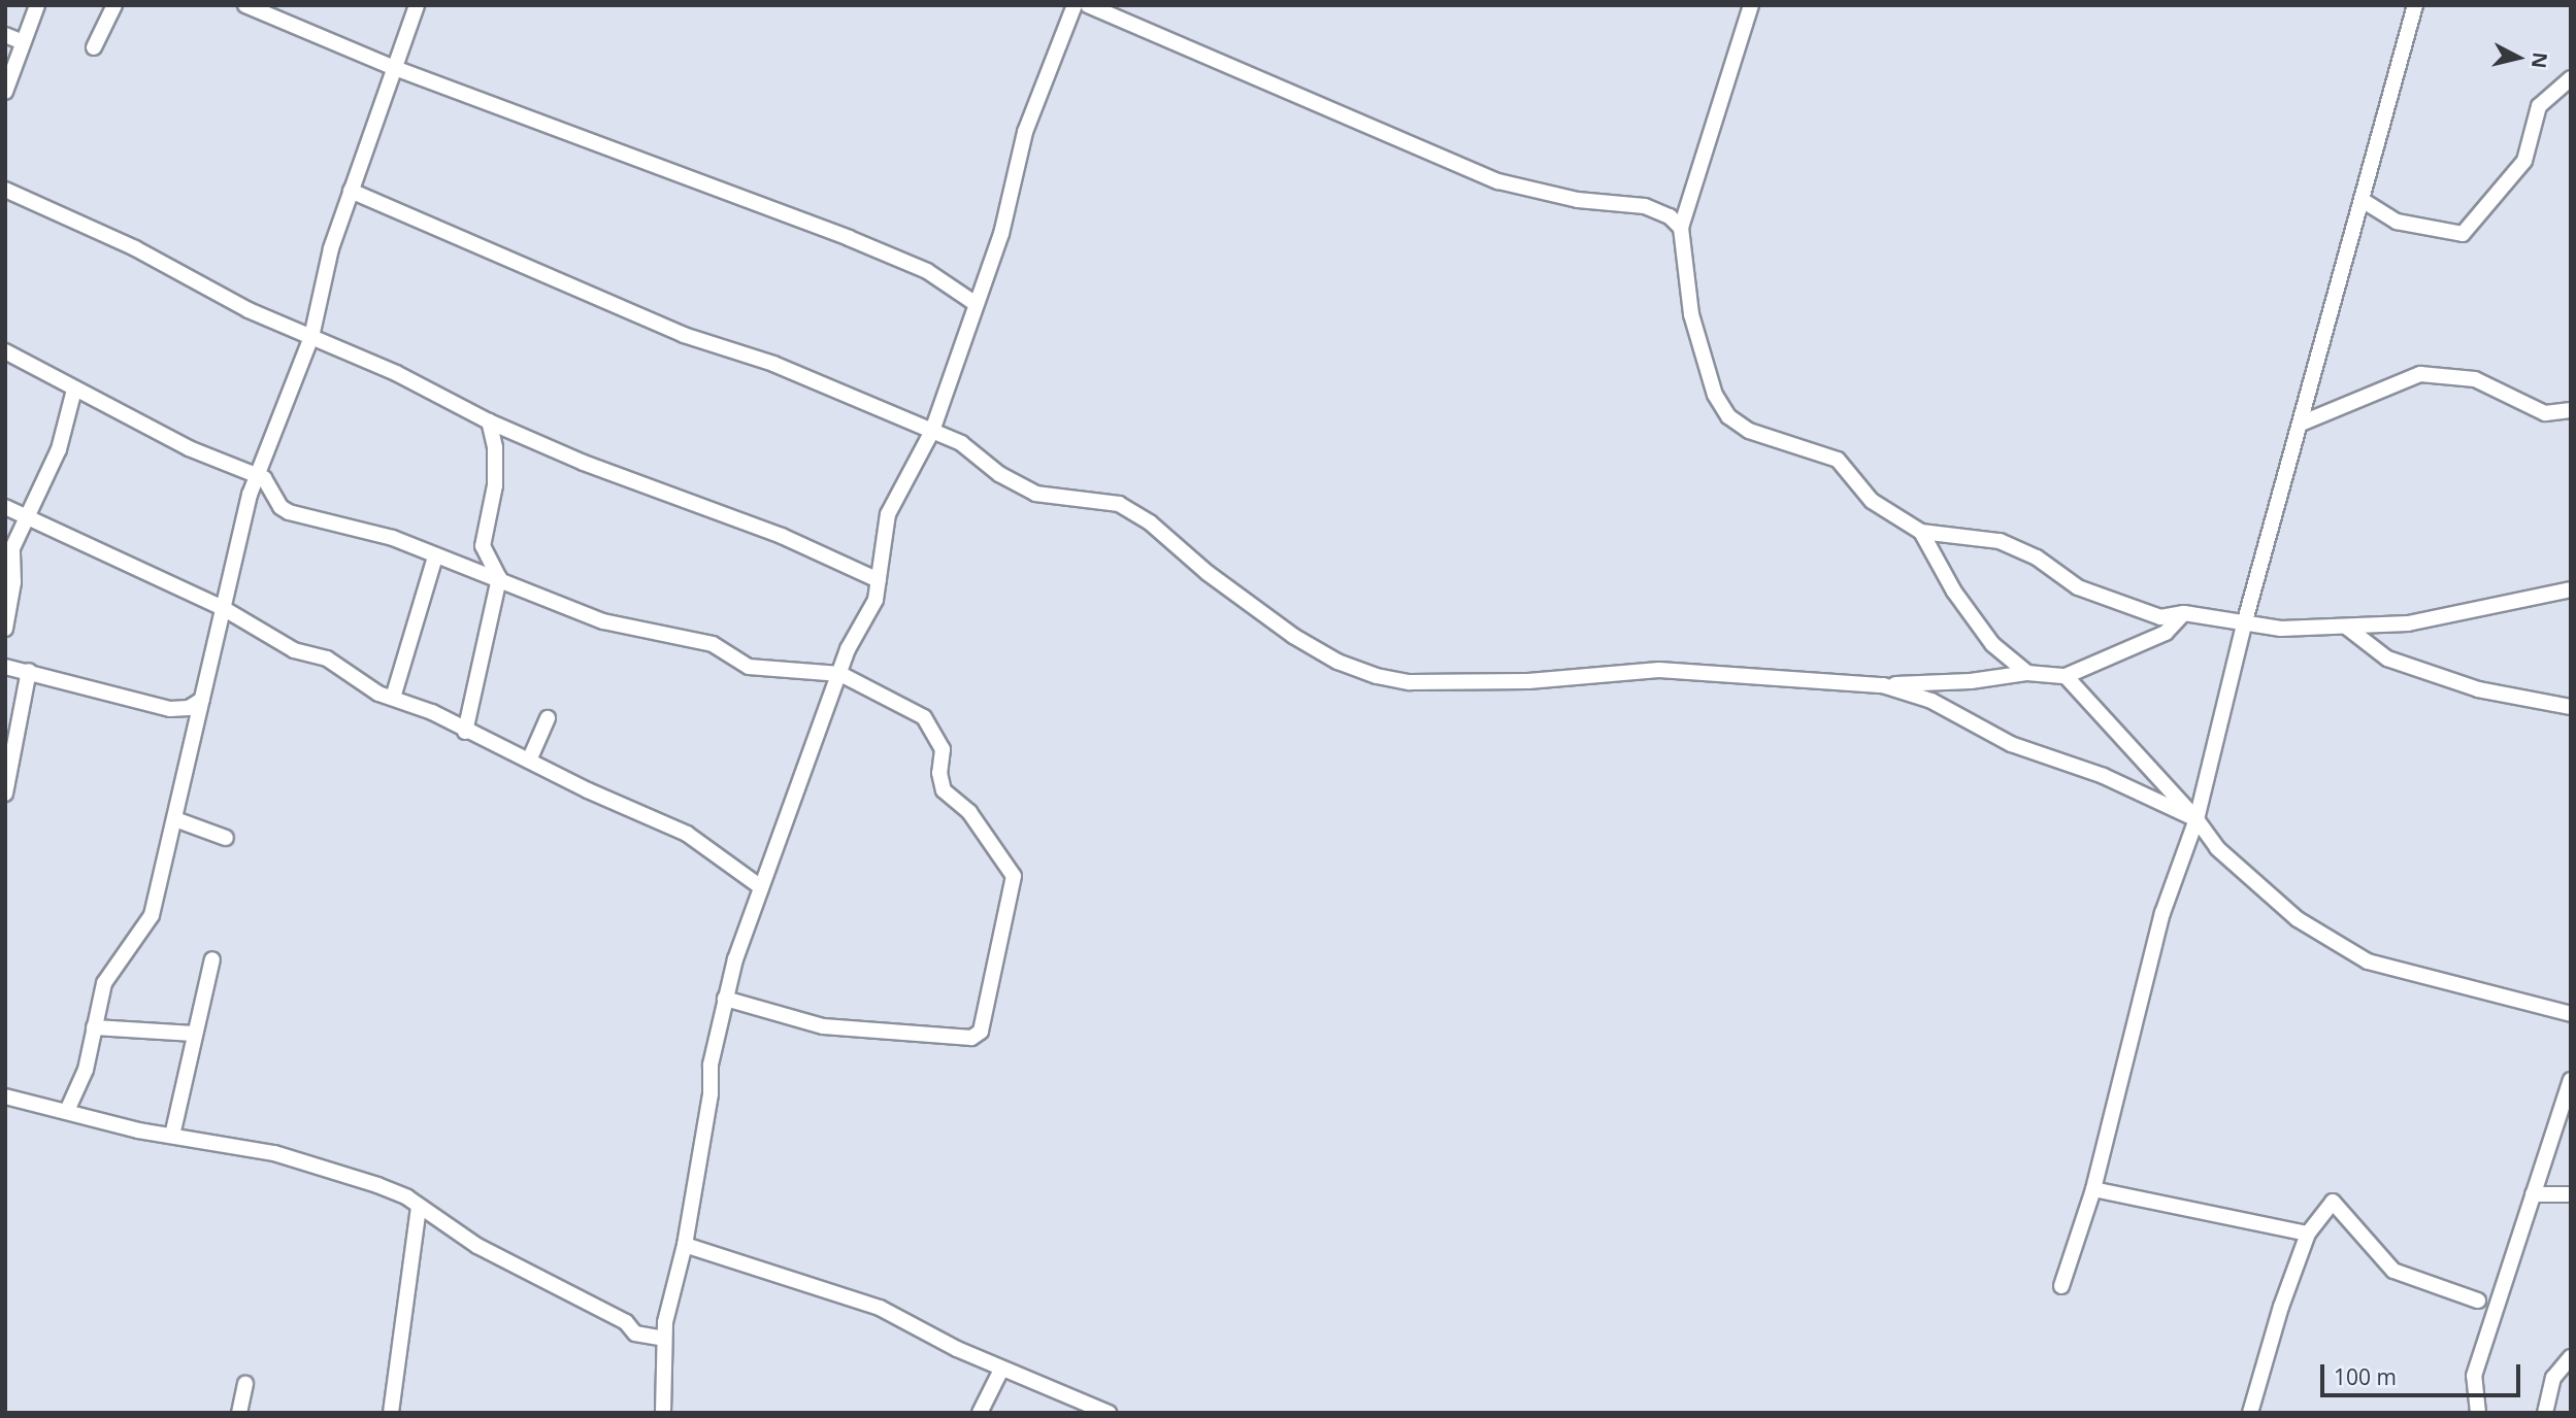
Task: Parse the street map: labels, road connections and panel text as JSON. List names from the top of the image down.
{
  "scale_bar": "100 m",
  "north": "right"
}
